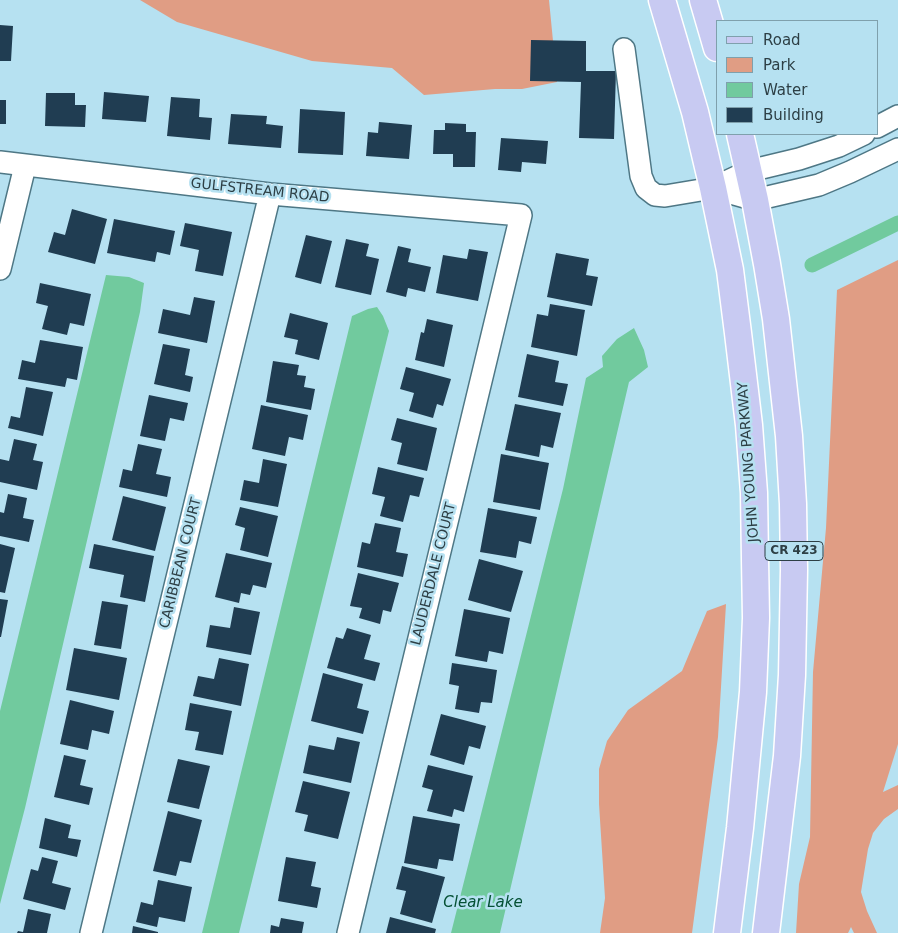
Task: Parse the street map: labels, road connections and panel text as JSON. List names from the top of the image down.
{
  "streets": {
    "main road": ["JOHN YOUNG PARKWAY", "CR 423"],
    "street": ["GULFSTREAM ROAD", "CARIBBEAN COURT", "LAUDERDALE COURT"]
  },
  "crossings": [
    ["GULFSTREAM ROAD", "CARIBBEAN COURT"],
    ["GULFSTREAM ROAD", "LAUDERDALE COURT"]
  ],
  "water": ["Clear Lake"],
  "legend": [
    "Road",
    "Park",
    "Water",
    "Building"
  ]
}
